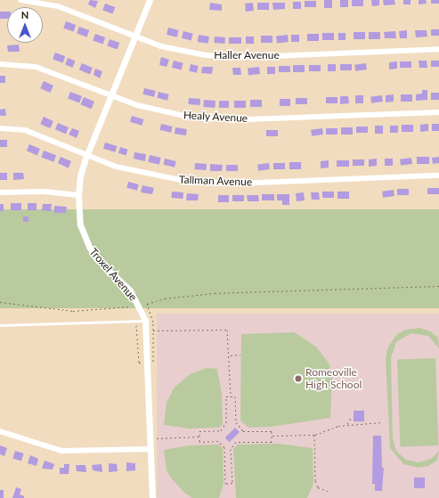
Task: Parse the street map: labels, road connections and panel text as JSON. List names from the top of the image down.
{
  "streets": {
    "street": [
      "Haller Avenue",
      "Healy Avenue",
      "Tallman Avenue",
      "Troxel Avenue"
    ]
  },
  "crossings": [
    ["Haller Avenue", "Troxel Avenue"],
    ["Healy Avenue", "Troxel Avenue"],
    ["Tallman Avenue", "Troxel Avenue"]
  ],
  "places": ["Romeoville High School"],
  "north": "top"
}
